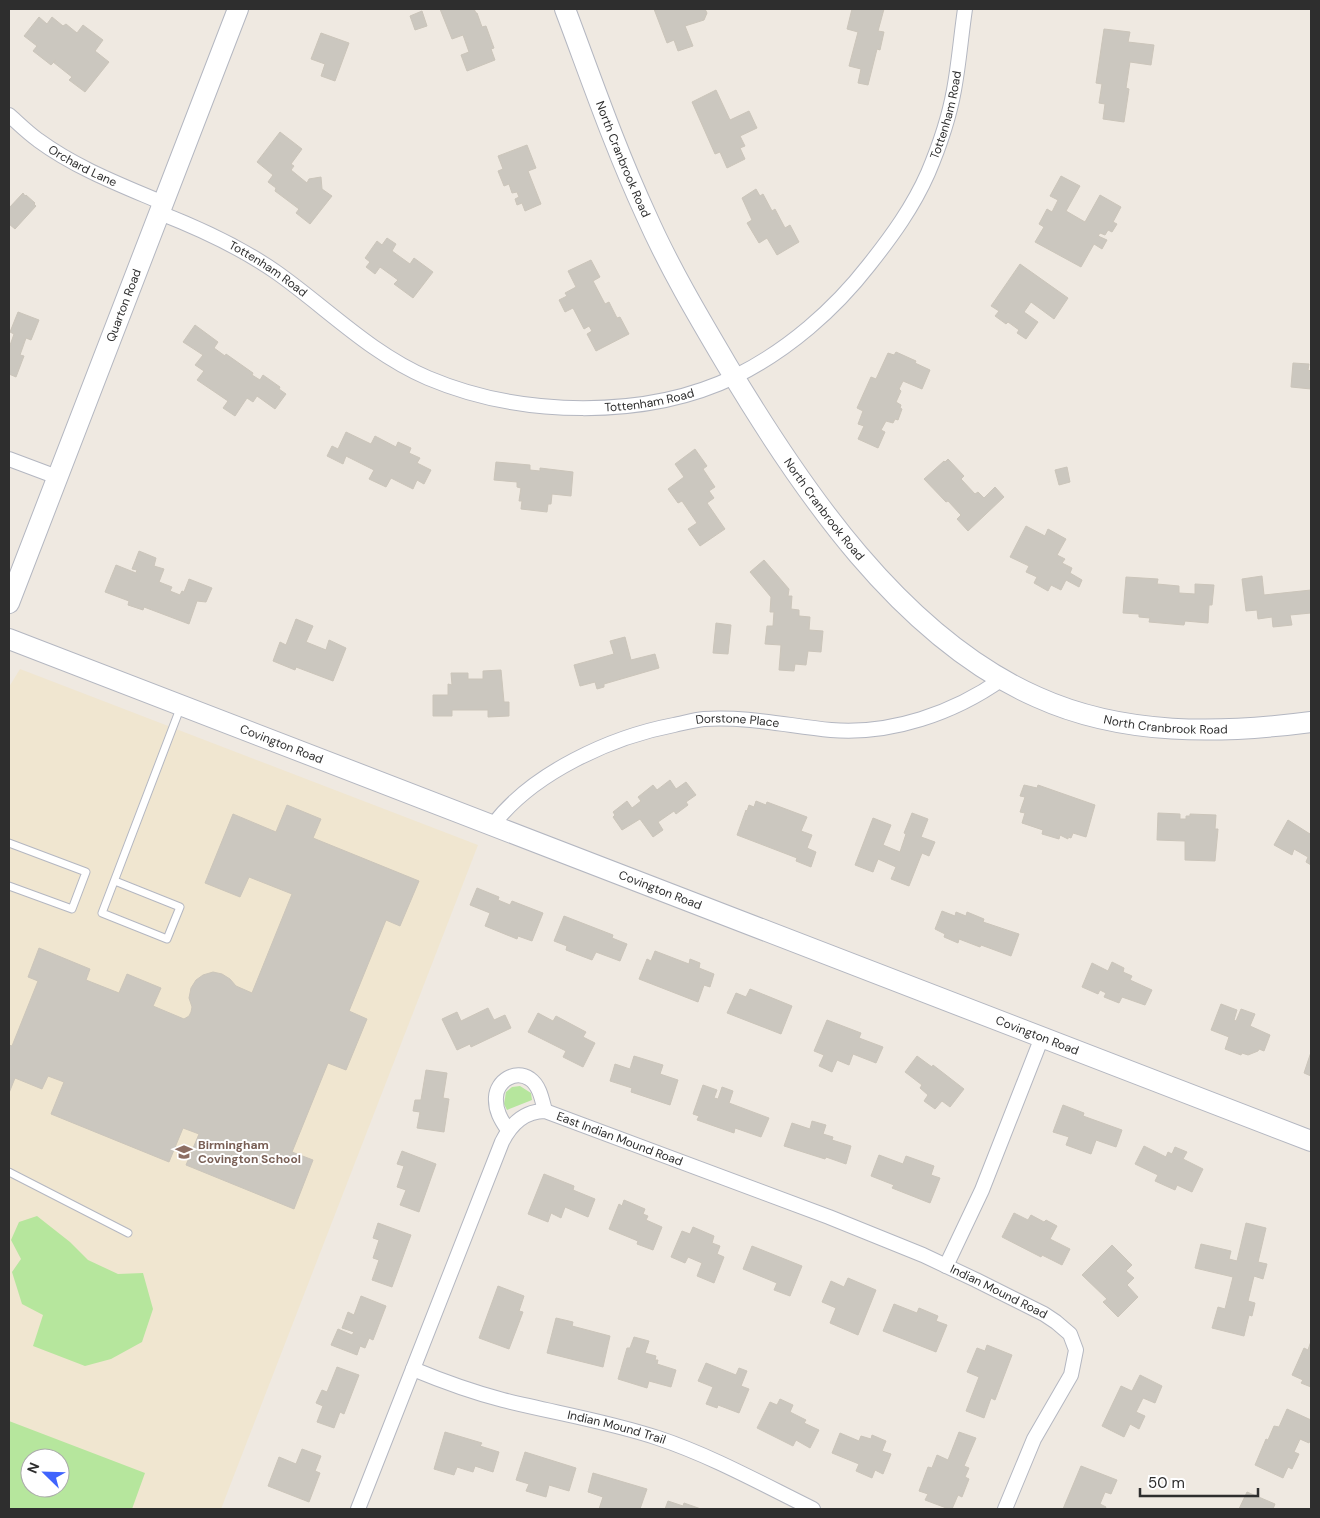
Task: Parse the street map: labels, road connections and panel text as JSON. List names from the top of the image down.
{
  "streets": {
    "street": [
      "Tottenham Road",
      "North Cranbrook Road",
      "Orchard Lane",
      "Quarton Road",
      "Dorstone Place",
      "Covington Road",
      "East Indian Mound Road",
      "Indian Mound Road",
      "Indian Mound Trail"
    ]
  },
  "crossings": [
    ["Tottenham Road", "North Cranbrook Road"],
    ["Tottenham Road", "Orchard Lane"],
    ["Tottenham Road", "Quarton Road"],
    ["North Cranbrook Road", "Dorstone Place"],
    ["Orchard Lane", "Quarton Road"],
    ["Dorstone Place", "Covington Road"],
    ["Covington Road", "Indian Mound Road"],
    ["East Indian Mound Road", "Indian Mound Road"],
    ["East Indian Mound Road", "Indian Mound Trail"]
  ],
  "places": {
    "school or university": ["Birmingham Covington School"]
  },
  "scale_bar": "50 m",
  "north": "top left"
}
